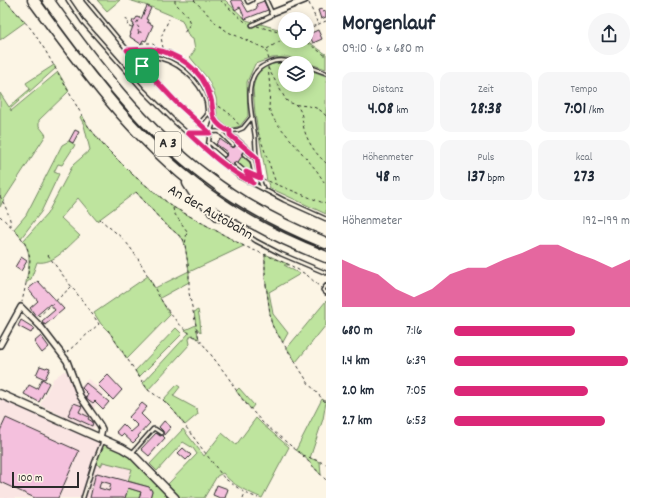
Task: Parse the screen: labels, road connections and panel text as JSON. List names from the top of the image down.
{
  "streets": {
    "highway": ["A 3"],
    "path": ["An der Autobahn"]
  },
  "scale_bar": "100 m",
  "page": {
    "heading": ["Morgenlauf", "09:10 · 6 × 680 m"],
    "stats": [
      ["Distanz", "4.08 km"],
      ["Zeit", "28:38"],
      ["Tempo", "7:01 /km"],
      ["Höhenmeter", "48 m"],
      ["Puls", "137 bpm"],
      ["kcal", "273"]
    ],
    "chart": ["Höhenmeter", "192–199 m"],
    "list": [
      {
        "name": "680 m",
        "note": "7:16"
      },
      {
        "name": "1.4 km",
        "note": "6:39"
      },
      {
        "name": "2.0 km",
        "note": "7:05"
      },
      {
        "name": "2.7 km",
        "note": "6:53"
      }
    ],
    "scale": "100 m"
  }
}
